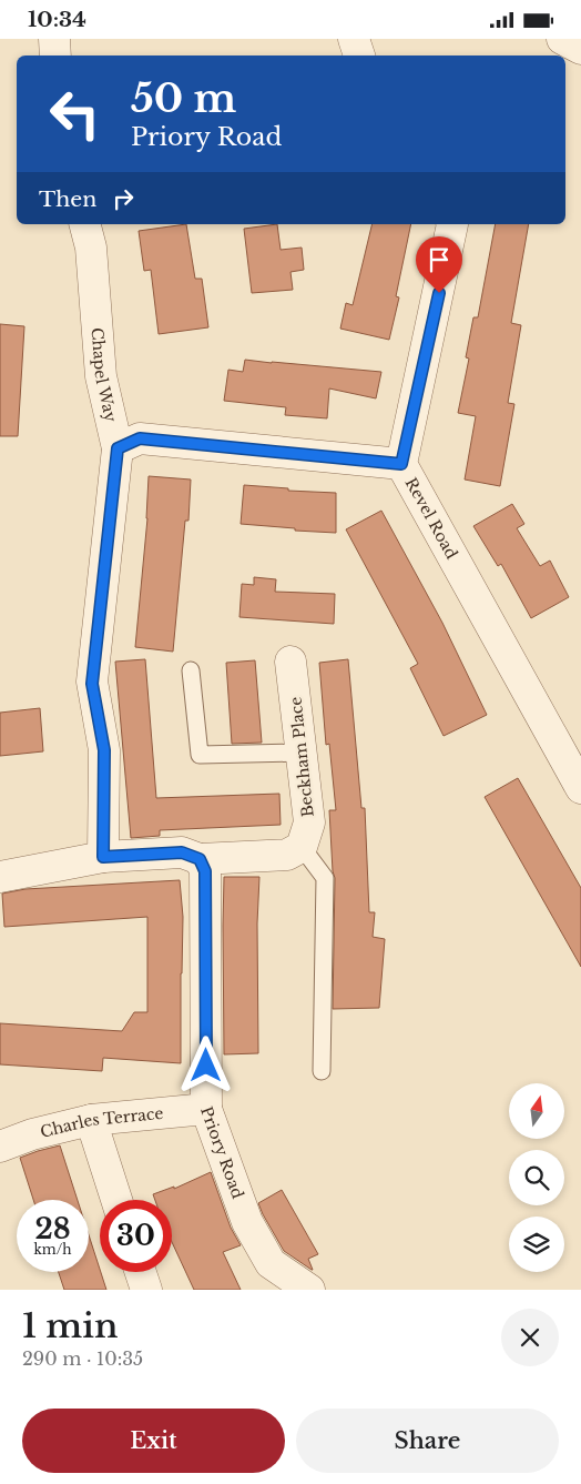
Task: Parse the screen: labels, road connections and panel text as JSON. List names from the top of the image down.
{
  "streets": {
    "street": [
      "Chapel Way",
      "Revel Road",
      "Beckham Place",
      "Charles Terrace",
      "Priory Road"
    ]
  },
  "crossings": [
    ["Charles Terrace", "Priory Road"]
  ],
  "north": "top",
  "page": {
    "status": "10:34",
    "turn": ["50 m", "Priory Road"],
    "then": "Then",
    "speed": "28 km/h",
    "limit": "30",
    "heading": ["1 min", "290 m · 10:35"],
    "buttons": ["Exit", "Share"]
  }
}
